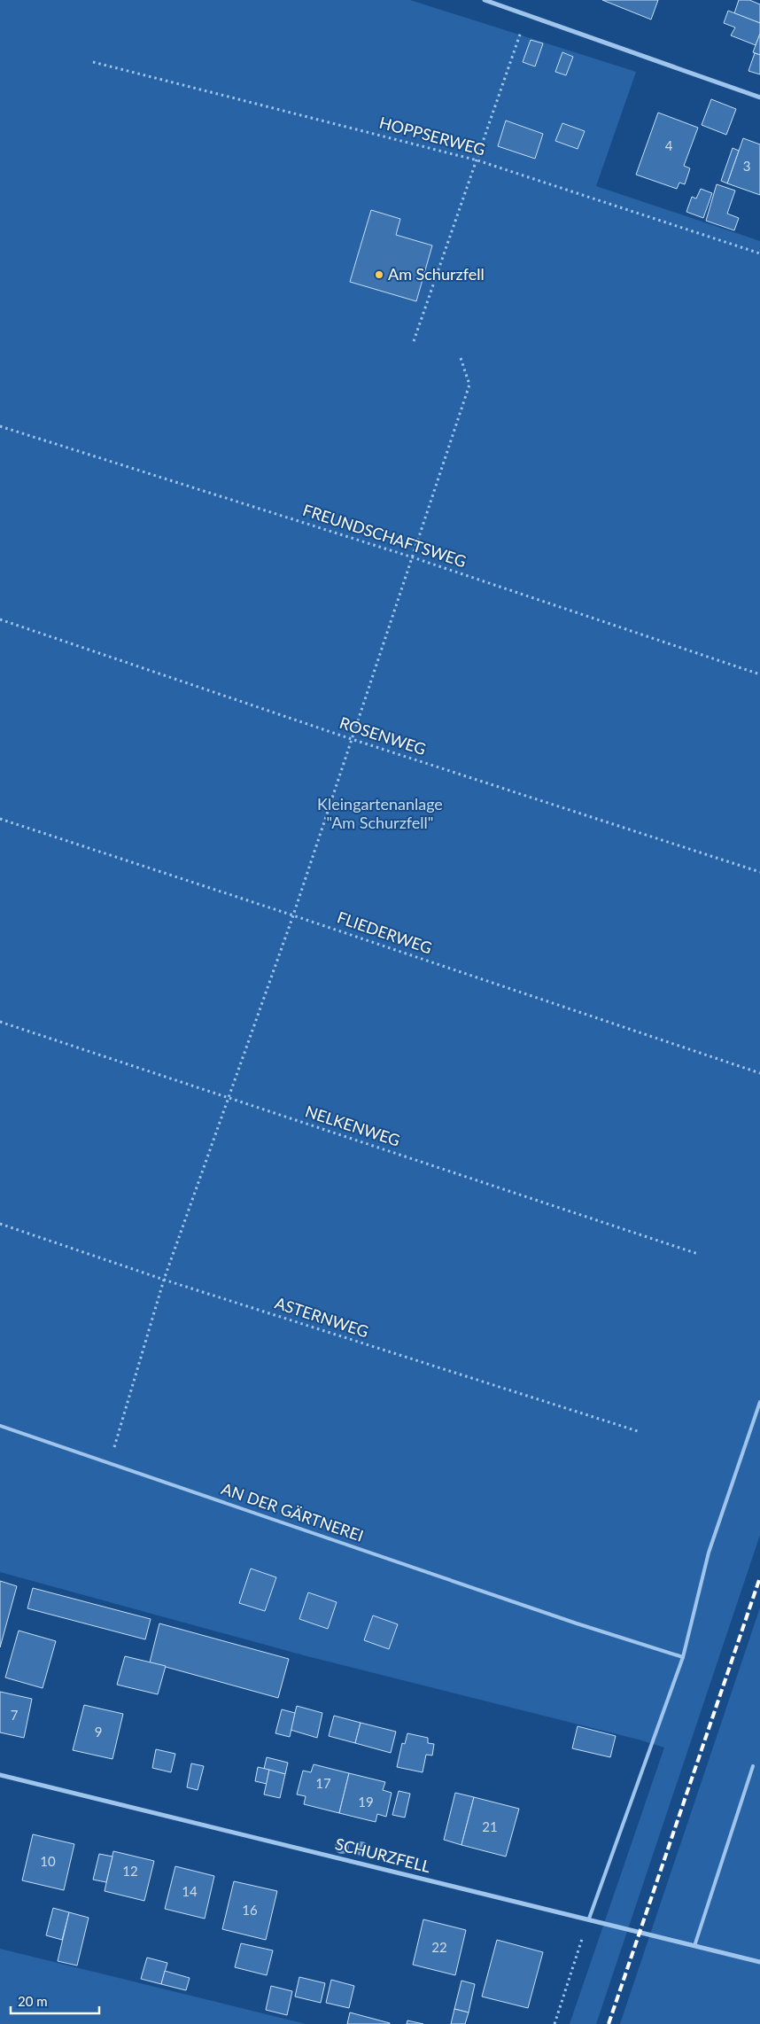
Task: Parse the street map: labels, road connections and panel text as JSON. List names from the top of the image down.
{
  "streets": {
    "street": ["SCHURZFELL"],
    "lane": ["AN DER GÄRTNEREI"],
    "path": [
      "HOPPSERWEG",
      "FREUNDSCHAFTSWEG",
      "ROSENWEG",
      "FLIEDERWEG",
      "NELKENWEG",
      "ASTERNWEG"
    ]
  },
  "parks": ["Kleingartenanlage \"Am Schurzfell\""],
  "places": ["Am Schurzfell"],
  "house_numbers": [
    "4",
    "3",
    "7",
    "9",
    "17",
    "19",
    "21",
    "10",
    "12",
    "14",
    "16",
    "22"
  ],
  "scale_bar": "20 m"
}
